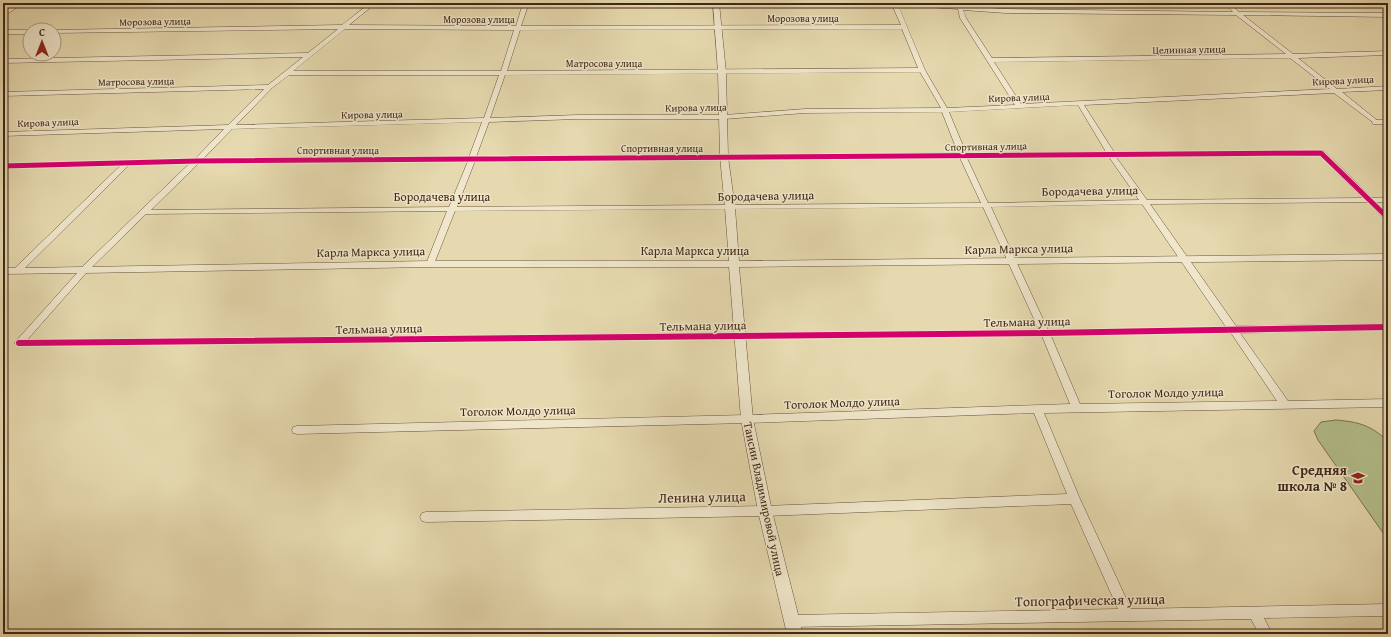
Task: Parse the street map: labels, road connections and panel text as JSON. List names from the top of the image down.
{
  "streets": {
    "street": [
      "Морозова улица",
      "Целинная улица",
      "Матросова улица",
      "Кирова улица",
      "Спортивная улица",
      "Бородачева улица",
      "Карла Маркса улица",
      "Тельмана улица",
      "Тоголок Молдо улица",
      "Ленина улица",
      "Таисии Владимировой улица",
      "Топографическая улица"
    ]
  },
  "crossings": [
    ["Морозова улица", "Таисии Владимировой улица"],
    ["Матросова улица", "Таисии Владимировой улица"],
    ["Кирова улица", "Таисии Владимировой улица"],
    ["Спортивная улица", "Бородачева улица"],
    ["Спортивная улица", "Таисии Владимировой улица"],
    ["Бородачева улица", "Таисии Владимировой улица"],
    ["Карла Маркса улица", "Тельмана улица"],
    ["Карла Маркса улица", "Таисии Владимировой улица"],
    ["Тельмана улица", "Таисии Владимировой улица"],
    ["Тоголок Молдо улица", "Таисии Владимировой улица"],
    ["Ленина улица", "Таисии Владимировой улица"],
    ["Таисии Владимировой улица", "Топографическая улица"]
  ],
  "places": {
    "school or university": ["Средняя школа № 8"]
  },
  "north": "top"
}
